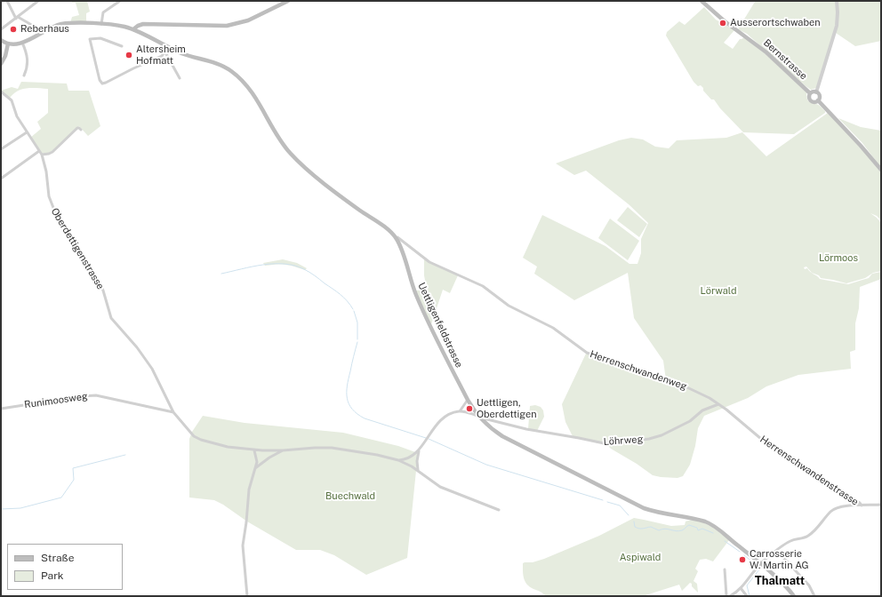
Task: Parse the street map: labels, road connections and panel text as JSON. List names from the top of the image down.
{
  "streets": {
    "main road": ["Bernstrasse", "Uettligenfeldstrasse"],
    "street": [
      "Oberdettigenstrasse",
      "Herrenschwandenweg",
      "Runimoosweg",
      "Löhrweg",
      "Herrenschwandenstrasse"
    ]
  },
  "crossings": [
    ["Oberdettigenstrasse", "Runimoosweg"],
    ["Uettligenfeldstrasse", "Herrenschwandenweg"],
    ["Uettligenfeldstrasse", "Löhrweg"],
    ["Herrenschwandenweg", "Löhrweg"],
    ["Herrenschwandenweg", "Herrenschwandenstrasse"]
  ],
  "districts": ["Thalmatt"],
  "parks": [
    "Lörmoos",
    "Lörwald",
    "Buechwald",
    "Aspiwald"
  ],
  "places": [
    "Ausserortschwaben",
    "Reberhaus",
    "Altersheim Hofmatt",
    "Uettligen, Oberdettigen",
    "Carrosserie W. Martin AG"
  ],
  "legend": ["Straße", "Park"]
}
